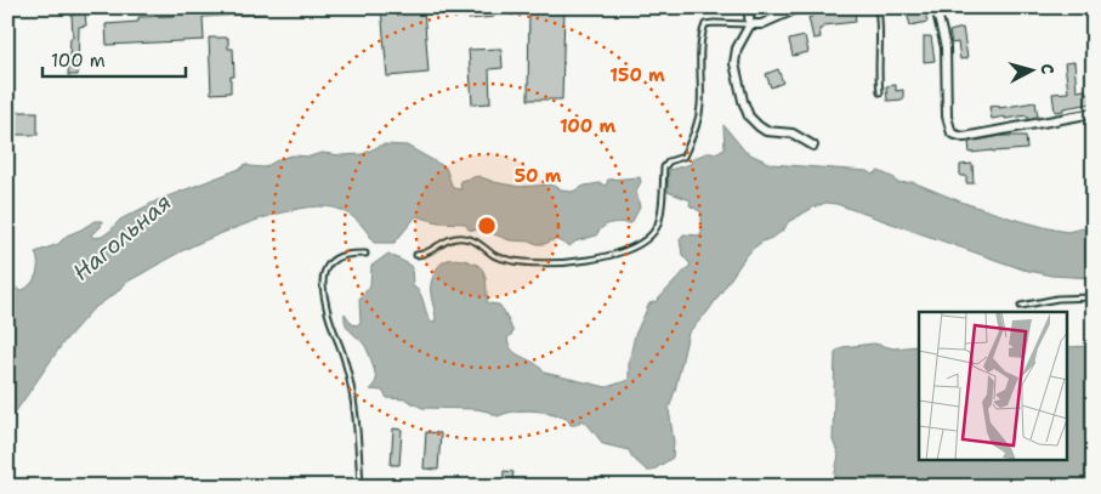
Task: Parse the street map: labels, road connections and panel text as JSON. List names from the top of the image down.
{
  "water": ["Нагольная"],
  "scale_bar": "100 m",
  "north": "right",
  "rings": ["150 m", "100 m", "50 m"]
}
